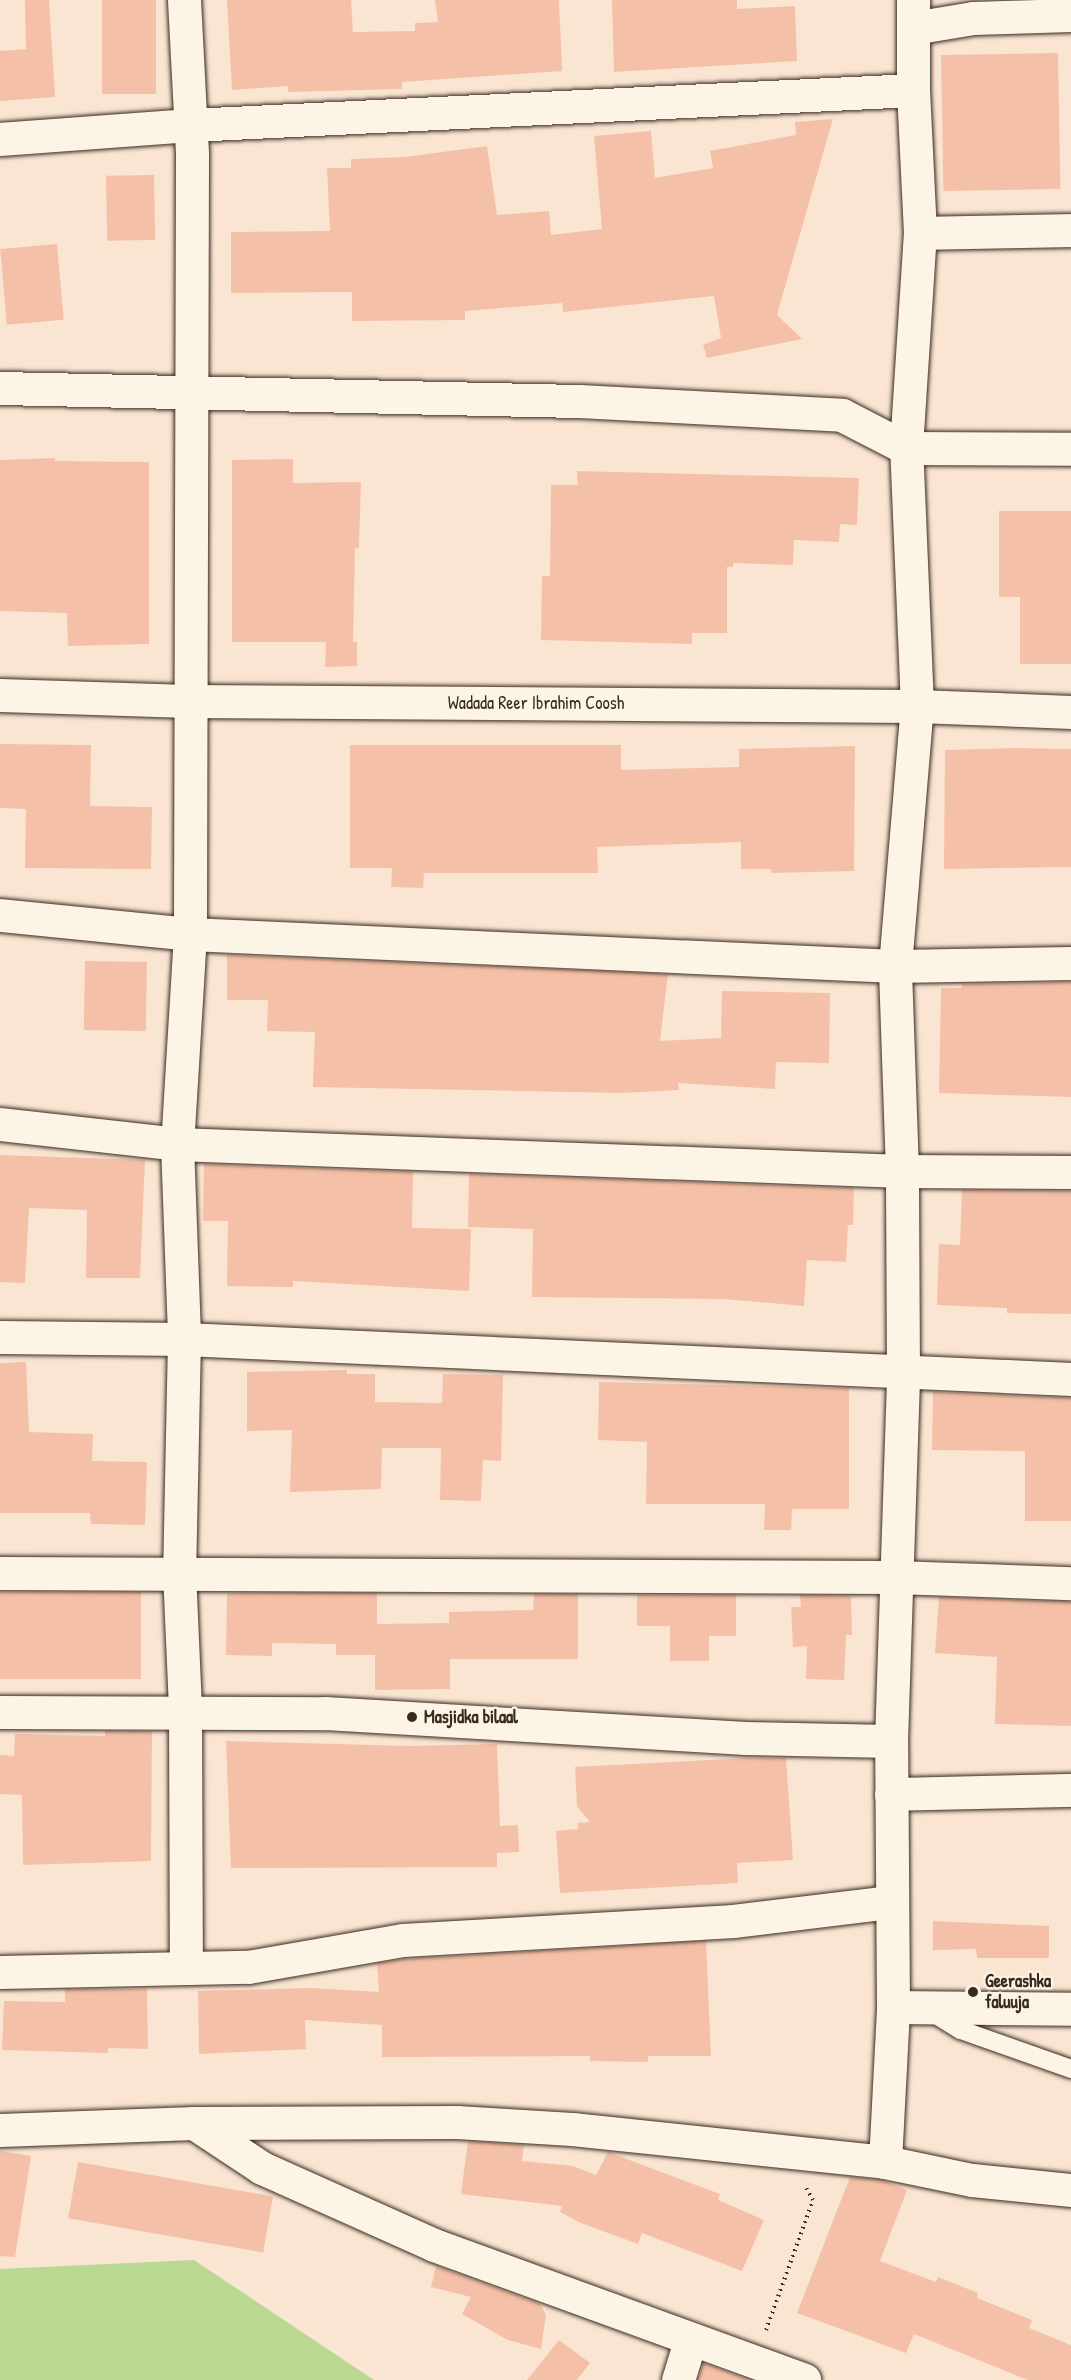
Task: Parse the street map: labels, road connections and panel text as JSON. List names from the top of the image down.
{
  "streets": {
    "street": ["Wadada Reer Ibrahim Coosh"]
  },
  "places": ["Masjidka bilaal", "Geerashka faluuja"]
}
